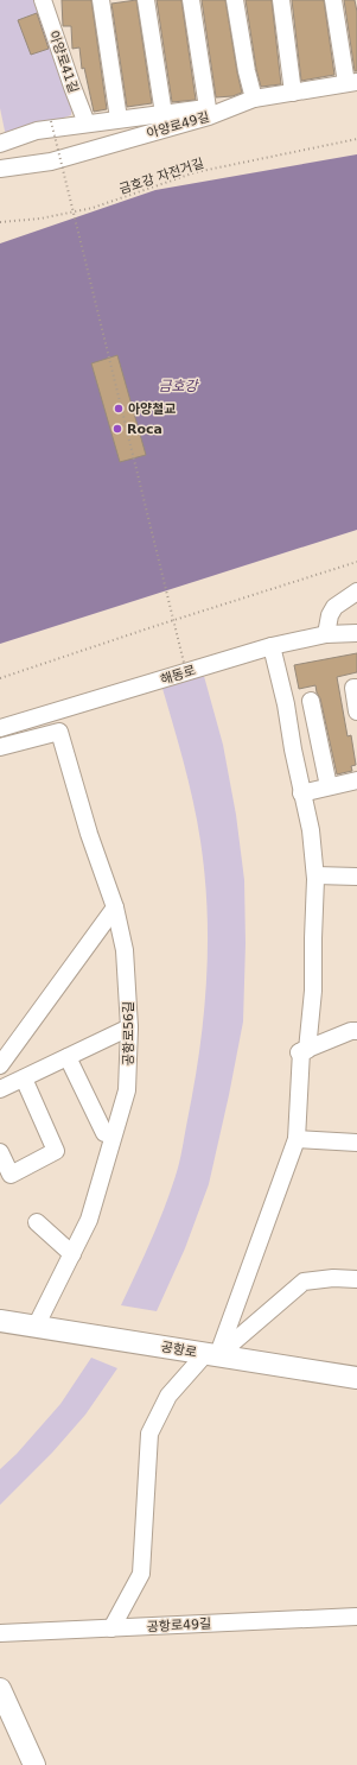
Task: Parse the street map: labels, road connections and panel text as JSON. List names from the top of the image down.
{
  "streets": {
    "main road": ["공항로"],
    "street": [
      "아양로41길",
      "아양로49길",
      "해동로",
      "공항로56길",
      "공항로49길"
    ],
    "path": ["금호강 자전거길"]
  },
  "crossings": [
    ["공항로56길", "공항로"]
  ],
  "water": ["금호강"],
  "places": ["아양철교", "Roca"]
}
